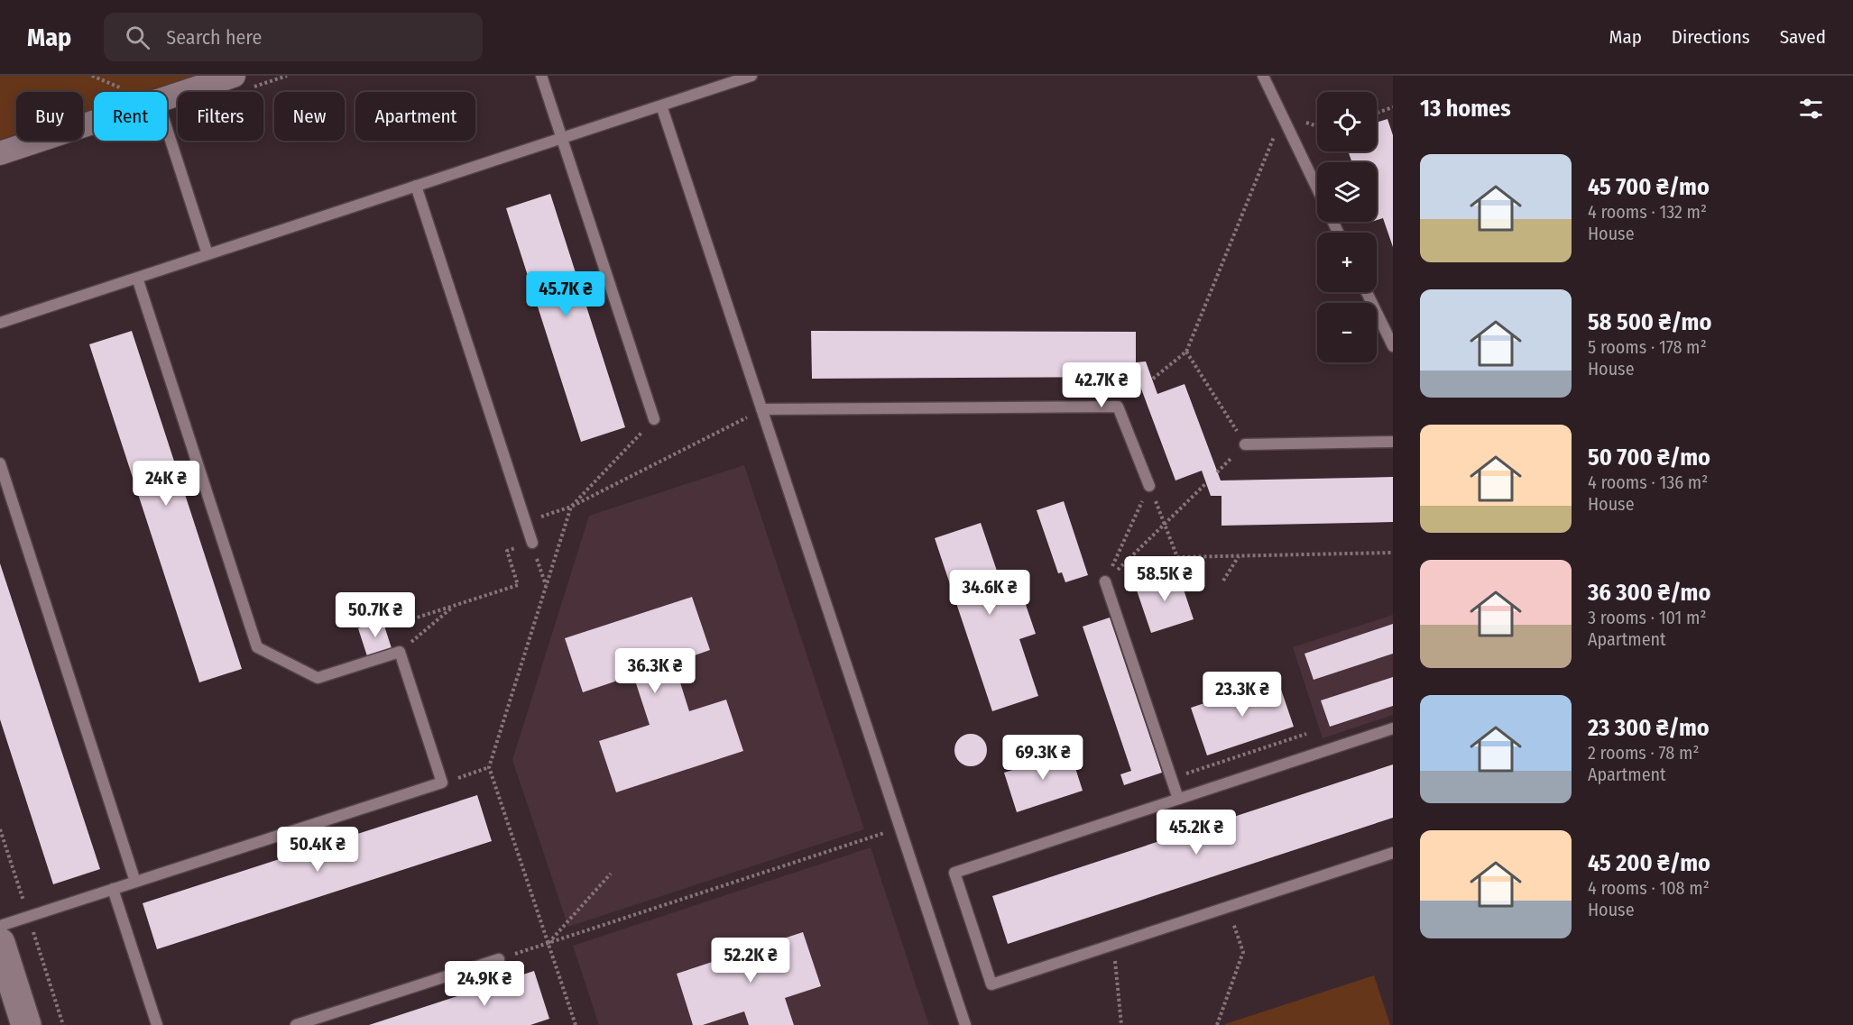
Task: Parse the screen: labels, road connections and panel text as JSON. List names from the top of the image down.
{
  "page": {
    "header": "Map",
    "search": "Search here",
    "nav": ["Map", "Directions", "Saved"],
    "heading": "13 homes",
    "map_buttons": ["+", "−"],
    "chip": [
      "Buy",
      "Rent",
      "Filters",
      "New",
      "Apartment"
    ],
    "list": [
      {
        "name": "45 700 ₴/mo",
        "note": "4 rooms · 132 m² · House"
      },
      {
        "name": "58 500 ₴/mo",
        "note": "5 rooms · 178 m² · House"
      },
      {
        "name": "50 700 ₴/mo",
        "note": "4 rooms · 136 m² · House"
      },
      {
        "name": "36 300 ₴/mo",
        "note": "3 rooms · 101 m² · Apartment"
      },
      {
        "name": "23 300 ₴/mo",
        "note": "2 rooms · 78 m² · Apartment"
      },
      {
        "name": "45 200 ₴/mo",
        "note": "4 rooms · 108 m² · House"
      }
    ],
    "price": [
      "45.7K ₴",
      "42.7K ₴",
      "24K ₴",
      "58.5K ₴",
      "34.6K ₴",
      "50.7K ₴",
      "36.3K ₴",
      "23.3K ₴",
      "69.3K ₴",
      "45.2K ₴",
      "50.4K ₴",
      "52.2K ₴",
      "24.9K ₴"
    ]
  }
}
